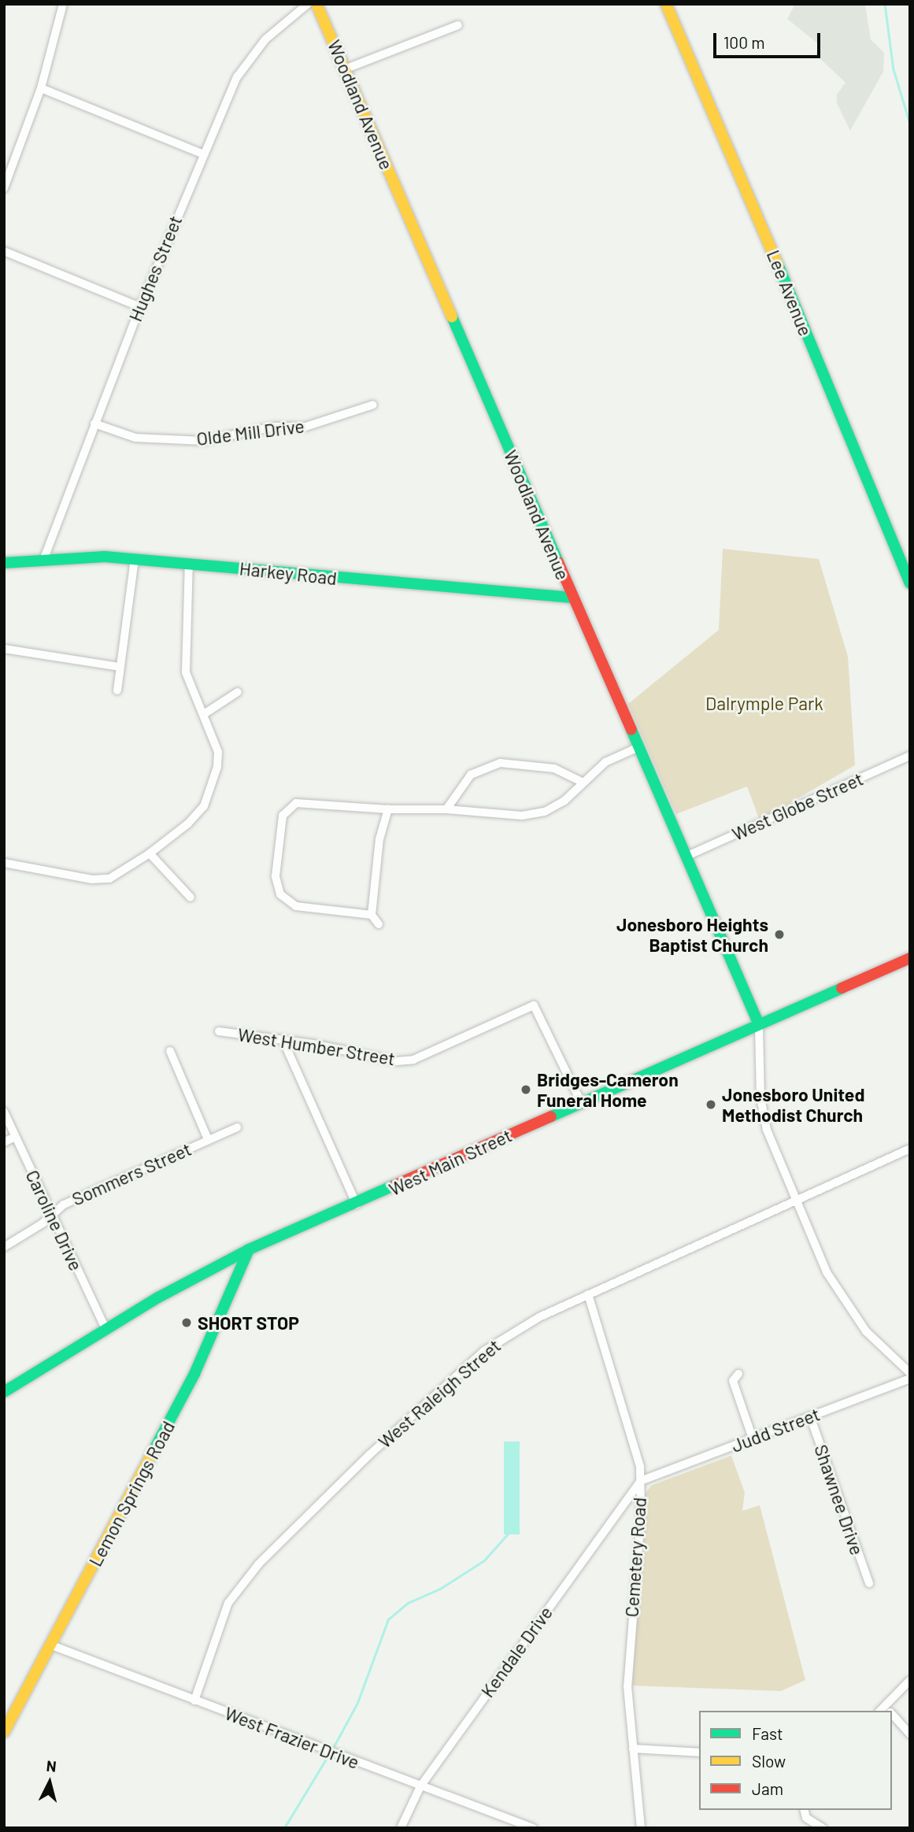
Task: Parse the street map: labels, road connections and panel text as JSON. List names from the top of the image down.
{
  "streets": {
    "street": [
      "Woodland Avenue",
      "Hughes Street",
      "Lee Avenue",
      "Olde Mill Drive",
      "Harkey Road",
      "West Globe Street",
      "West Humber Street",
      "West Main Street",
      "Sommers Street",
      "Caroline Drive",
      "West Raleigh Street",
      "Judd Street",
      "Lemon Springs Road",
      "Shawnee Drive",
      "Cemetery Road",
      "Kendale Drive",
      "West Frazier Drive"
    ]
  },
  "crossings": [
    ["Woodland Avenue", "Harkey Road"],
    ["Woodland Avenue", "West Globe Street"],
    ["Woodland Avenue", "West Main Street"],
    ["Hughes Street", "Olde Mill Drive"],
    ["Hughes Street", "Harkey Road"],
    ["West Humber Street", "West Main Street"],
    ["West Main Street", "Caroline Drive"],
    ["West Main Street", "Lemon Springs Road"],
    ["Sommers Street", "Caroline Drive"],
    ["West Raleigh Street", "Cemetery Road"],
    ["West Raleigh Street", "West Frazier Drive"],
    ["Judd Street", "Shawnee Drive"],
    ["Judd Street", "Cemetery Road"],
    ["Judd Street", "Kendale Drive"],
    ["Lemon Springs Road", "West Frazier Drive"],
    ["Cemetery Road", "Kendale Drive"],
    ["Kendale Drive", "West Frazier Drive"]
  ],
  "parks": ["Dalrymple Park"],
  "places": [
    "Jonesboro Heights Baptist Church",
    "Bridges-Cameron Funeral Home",
    "Jonesboro United Methodist Church",
    "SHORT STOP"
  ],
  "legend": ["Fast", "Slow", "Jam"],
  "scale_bar": "100 m",
  "north": "top"
}
